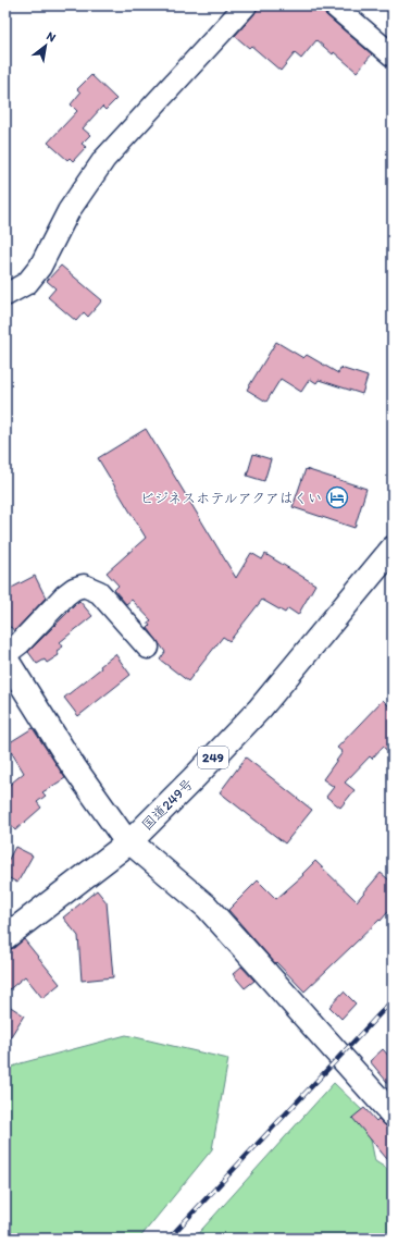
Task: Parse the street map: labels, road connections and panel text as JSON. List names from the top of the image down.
{
  "streets": {
    "main road": ["249", "国道249号"]
  },
  "places": {
    "hotel": ["ビジネスホテルアクアはくい"]
  },
  "north": "top right"
}
